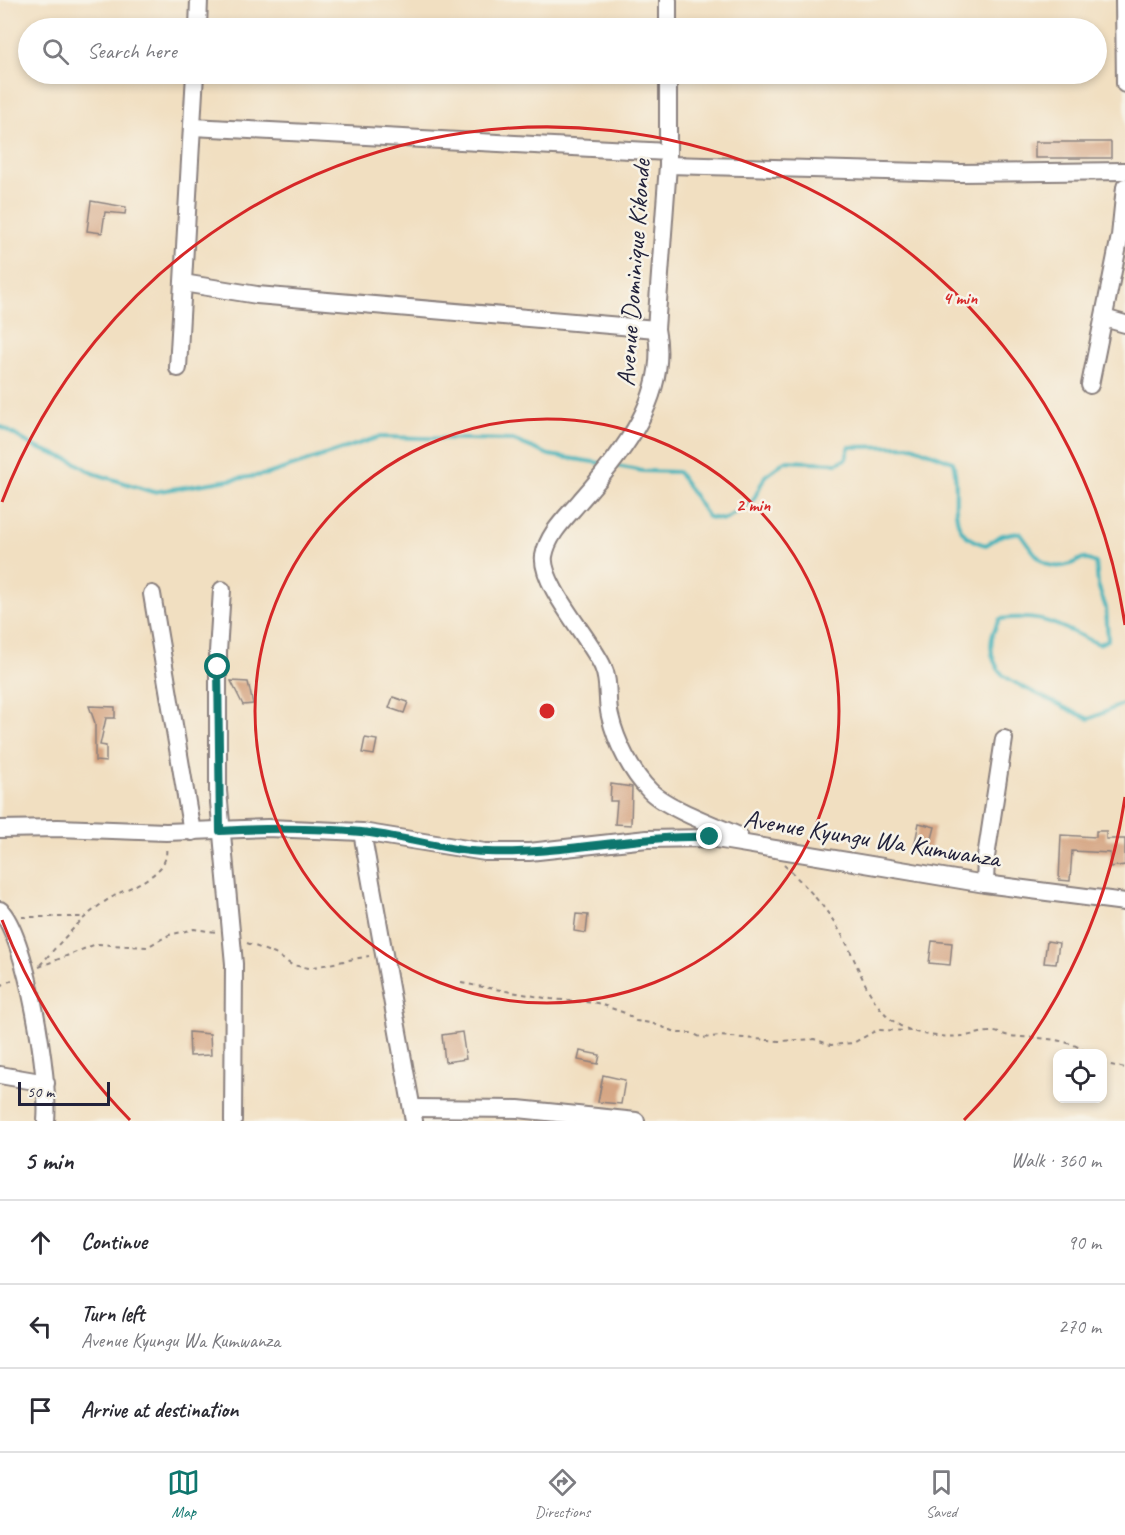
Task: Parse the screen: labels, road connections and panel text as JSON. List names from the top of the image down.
{
  "streets": {
    "street": ["Avenue Dominique Kikonde", "Avenue Kyungu Wa Kumwanza"]
  },
  "crossings": [
    ["Avenue Dominique Kikonde", "Avenue Kyungu Wa Kumwanza"]
  ],
  "scale_bar": "50 m",
  "page": {
    "search": "Search here",
    "scale": "50 m",
    "heading": ["5 min", "Walk · 360 m"],
    "list": [
      ["Continue", "90 m"],
      ["Turn left", "Avenue Kyungu Wa Kumwanza", "270 m"],
      "Arrive at destination"
    ],
    "nav": ["Map", "Directions", "Saved"]
  },
  "rings": ["4 min", "2 min"]
}
